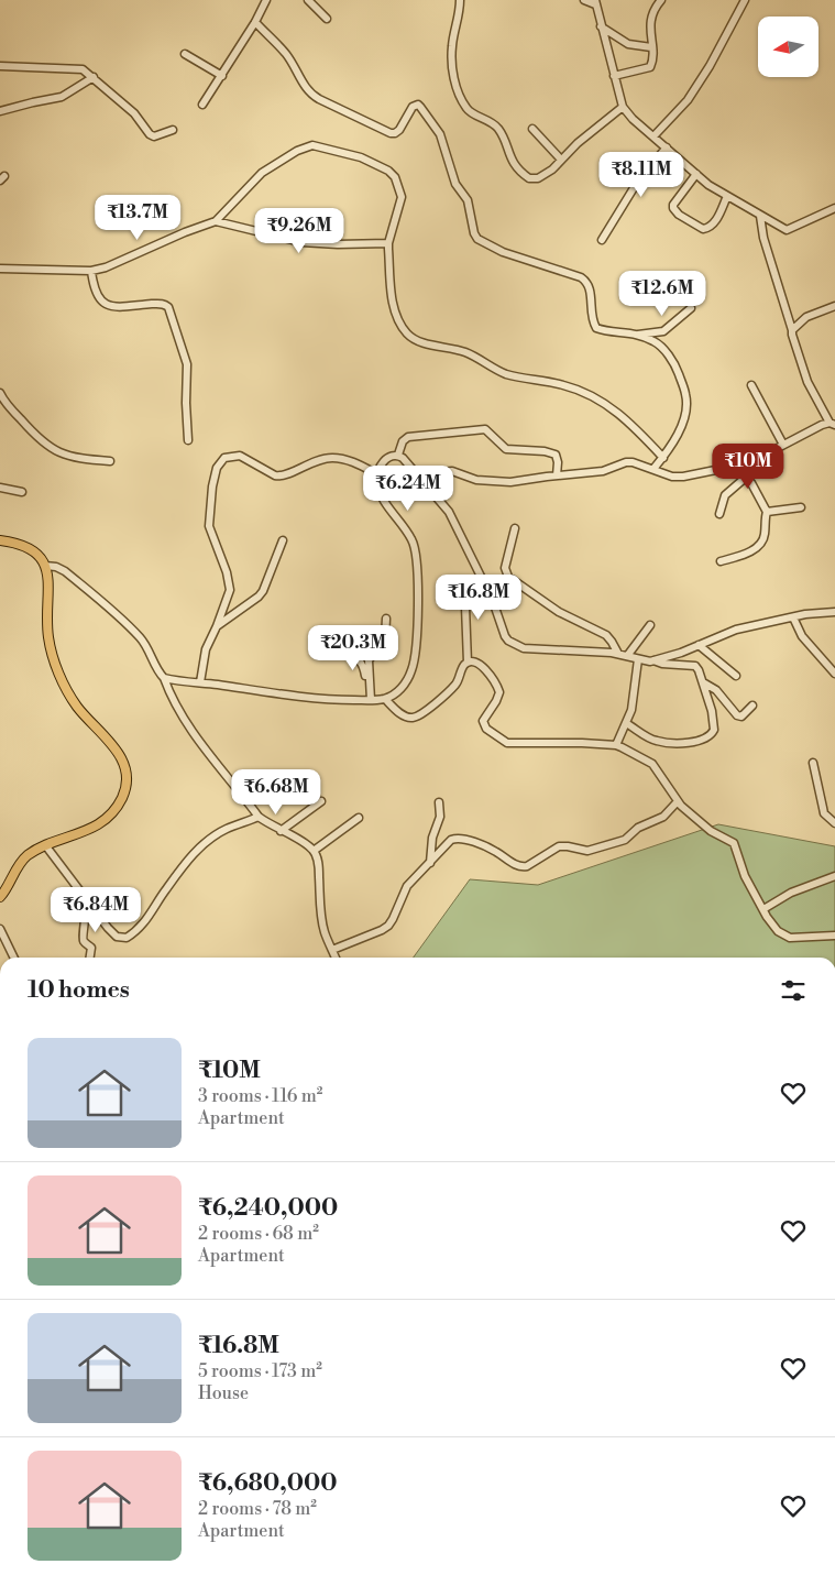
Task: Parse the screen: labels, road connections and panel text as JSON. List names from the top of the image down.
{
  "north": "left",
  "page": {
    "price": [
      "₹8.11M",
      "₹13.7M",
      "₹9.26M",
      "₹12.6M",
      "₹10M",
      "₹6.24M",
      "₹16.8M",
      "₹20.3M",
      "₹6.68M",
      "₹6.84M"
    ],
    "heading": "10 homes",
    "list": [
      {
        "name": "₹10M",
        "note": "3 rooms · 116 m² · Apartment"
      },
      {
        "name": "₹6,240,000",
        "note": "2 rooms · 68 m² · Apartment"
      },
      {
        "name": "₹16.8M",
        "note": "5 rooms · 173 m² · House"
      },
      {
        "name": "₹6,680,000",
        "note": "2 rooms · 78 m² · Apartment"
      }
    ]
  }
}
